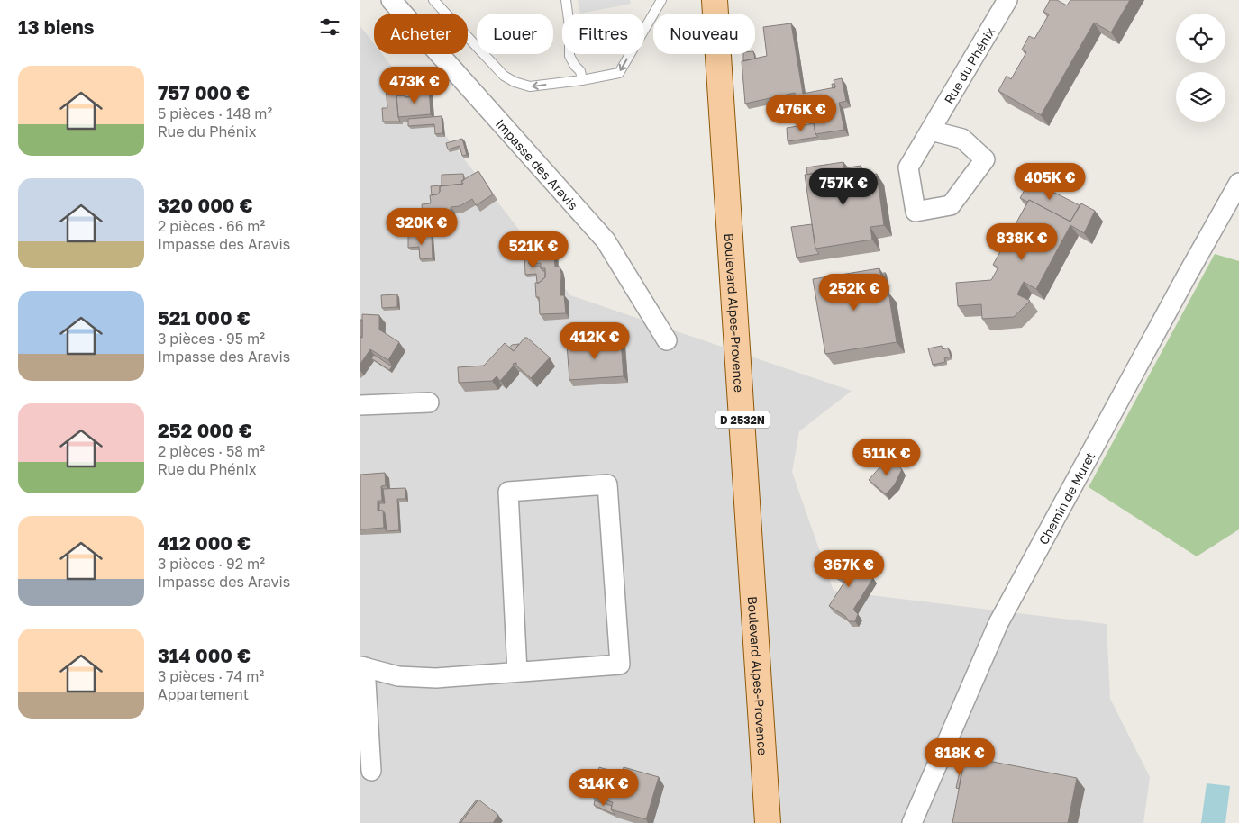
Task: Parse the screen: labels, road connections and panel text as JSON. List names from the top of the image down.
{
  "streets": {
    "main road": ["Boulevard Alpes-Provence", "D 2532N"],
    "street": ["Rue du Phénix", "Impasse des Aravis", "Chemin de Muret"]
  },
  "page": {
    "heading": "13 biens",
    "chip": [
      "Acheter",
      "Louer",
      "Filtres",
      "Nouveau"
    ],
    "list": [
      {
        "name": "757 000 €",
        "note": "5 pièces · 148 m² · Rue du Phénix"
      },
      {
        "name": "320 000 €",
        "note": "2 pièces · 66 m² · Impasse des Aravis"
      },
      {
        "name": "521 000 €",
        "note": "3 pièces · 95 m² · Impasse des Aravis"
      },
      {
        "name": "252 000 €",
        "note": "2 pièces · 58 m² · Rue du Phénix"
      },
      {
        "name": "412 000 €",
        "note": "3 pièces · 92 m² · Impasse des Aravis"
      },
      {
        "name": "314 000 €",
        "note": "3 pièces · 74 m² · Appartement"
      }
    ],
    "price": [
      "473K €",
      "476K €",
      "405K €",
      "757K €",
      "320K €",
      "838K €",
      "521K €",
      "252K €",
      "412K €",
      "511K €",
      "367K €",
      "818K €",
      "314K €"
    ]
  }
}
